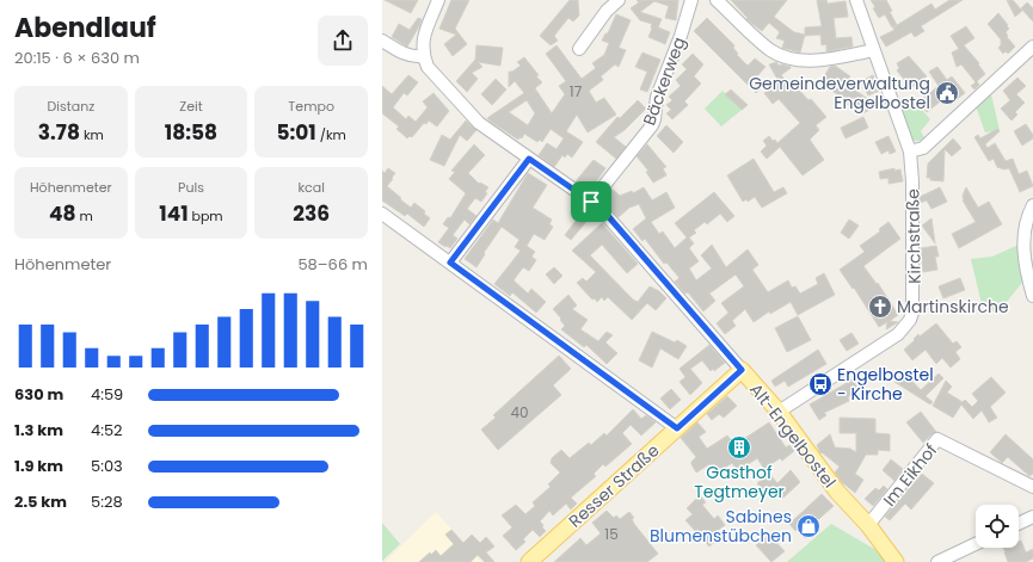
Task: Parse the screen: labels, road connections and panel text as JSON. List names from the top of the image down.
{
  "streets": {
    "main road": ["Alt-Engelbostel", "Resser Straße"],
    "street": ["Bäckerweg", "Kirchstraße", "Im Eikhof"]
  },
  "crossings": [
    ["Bäckerweg", "Alt-Engelbostel"],
    ["Kirchstraße", "Alt-Engelbostel"],
    ["Alt-Engelbostel", "Im Eikhof"],
    ["Alt-Engelbostel", "Resser Straße"]
  ],
  "places": {
    "public building": ["Gemeindeverwaltung Engelbostel"],
    "church": ["Martinskirche"],
    "bus stop": ["Engelbostel - Kirche"],
    "building": ["Gasthof Tegtmeyer"],
    "shop": ["Sabines Blumenstübchen"]
  },
  "house_numbers": ["17", "40", "15"],
  "page": {
    "heading": ["Abendlauf", "20:15 · 6 × 630 m"],
    "stats": [
      ["Distanz", "3.78 km"],
      ["Zeit", "18:58"],
      ["Tempo", "5:01 /km"],
      ["Höhenmeter", "48 m"],
      ["Puls", "141 bpm"],
      ["kcal", "236"]
    ],
    "chart": ["Höhenmeter", "58–66 m"],
    "list": [
      {
        "name": "630 m",
        "note": "4:59"
      },
      {
        "name": "1.3 km",
        "note": "4:52"
      },
      {
        "name": "1.9 km",
        "note": "5:03"
      },
      {
        "name": "2.5 km",
        "note": "5:28"
      }
    ]
  }
}
